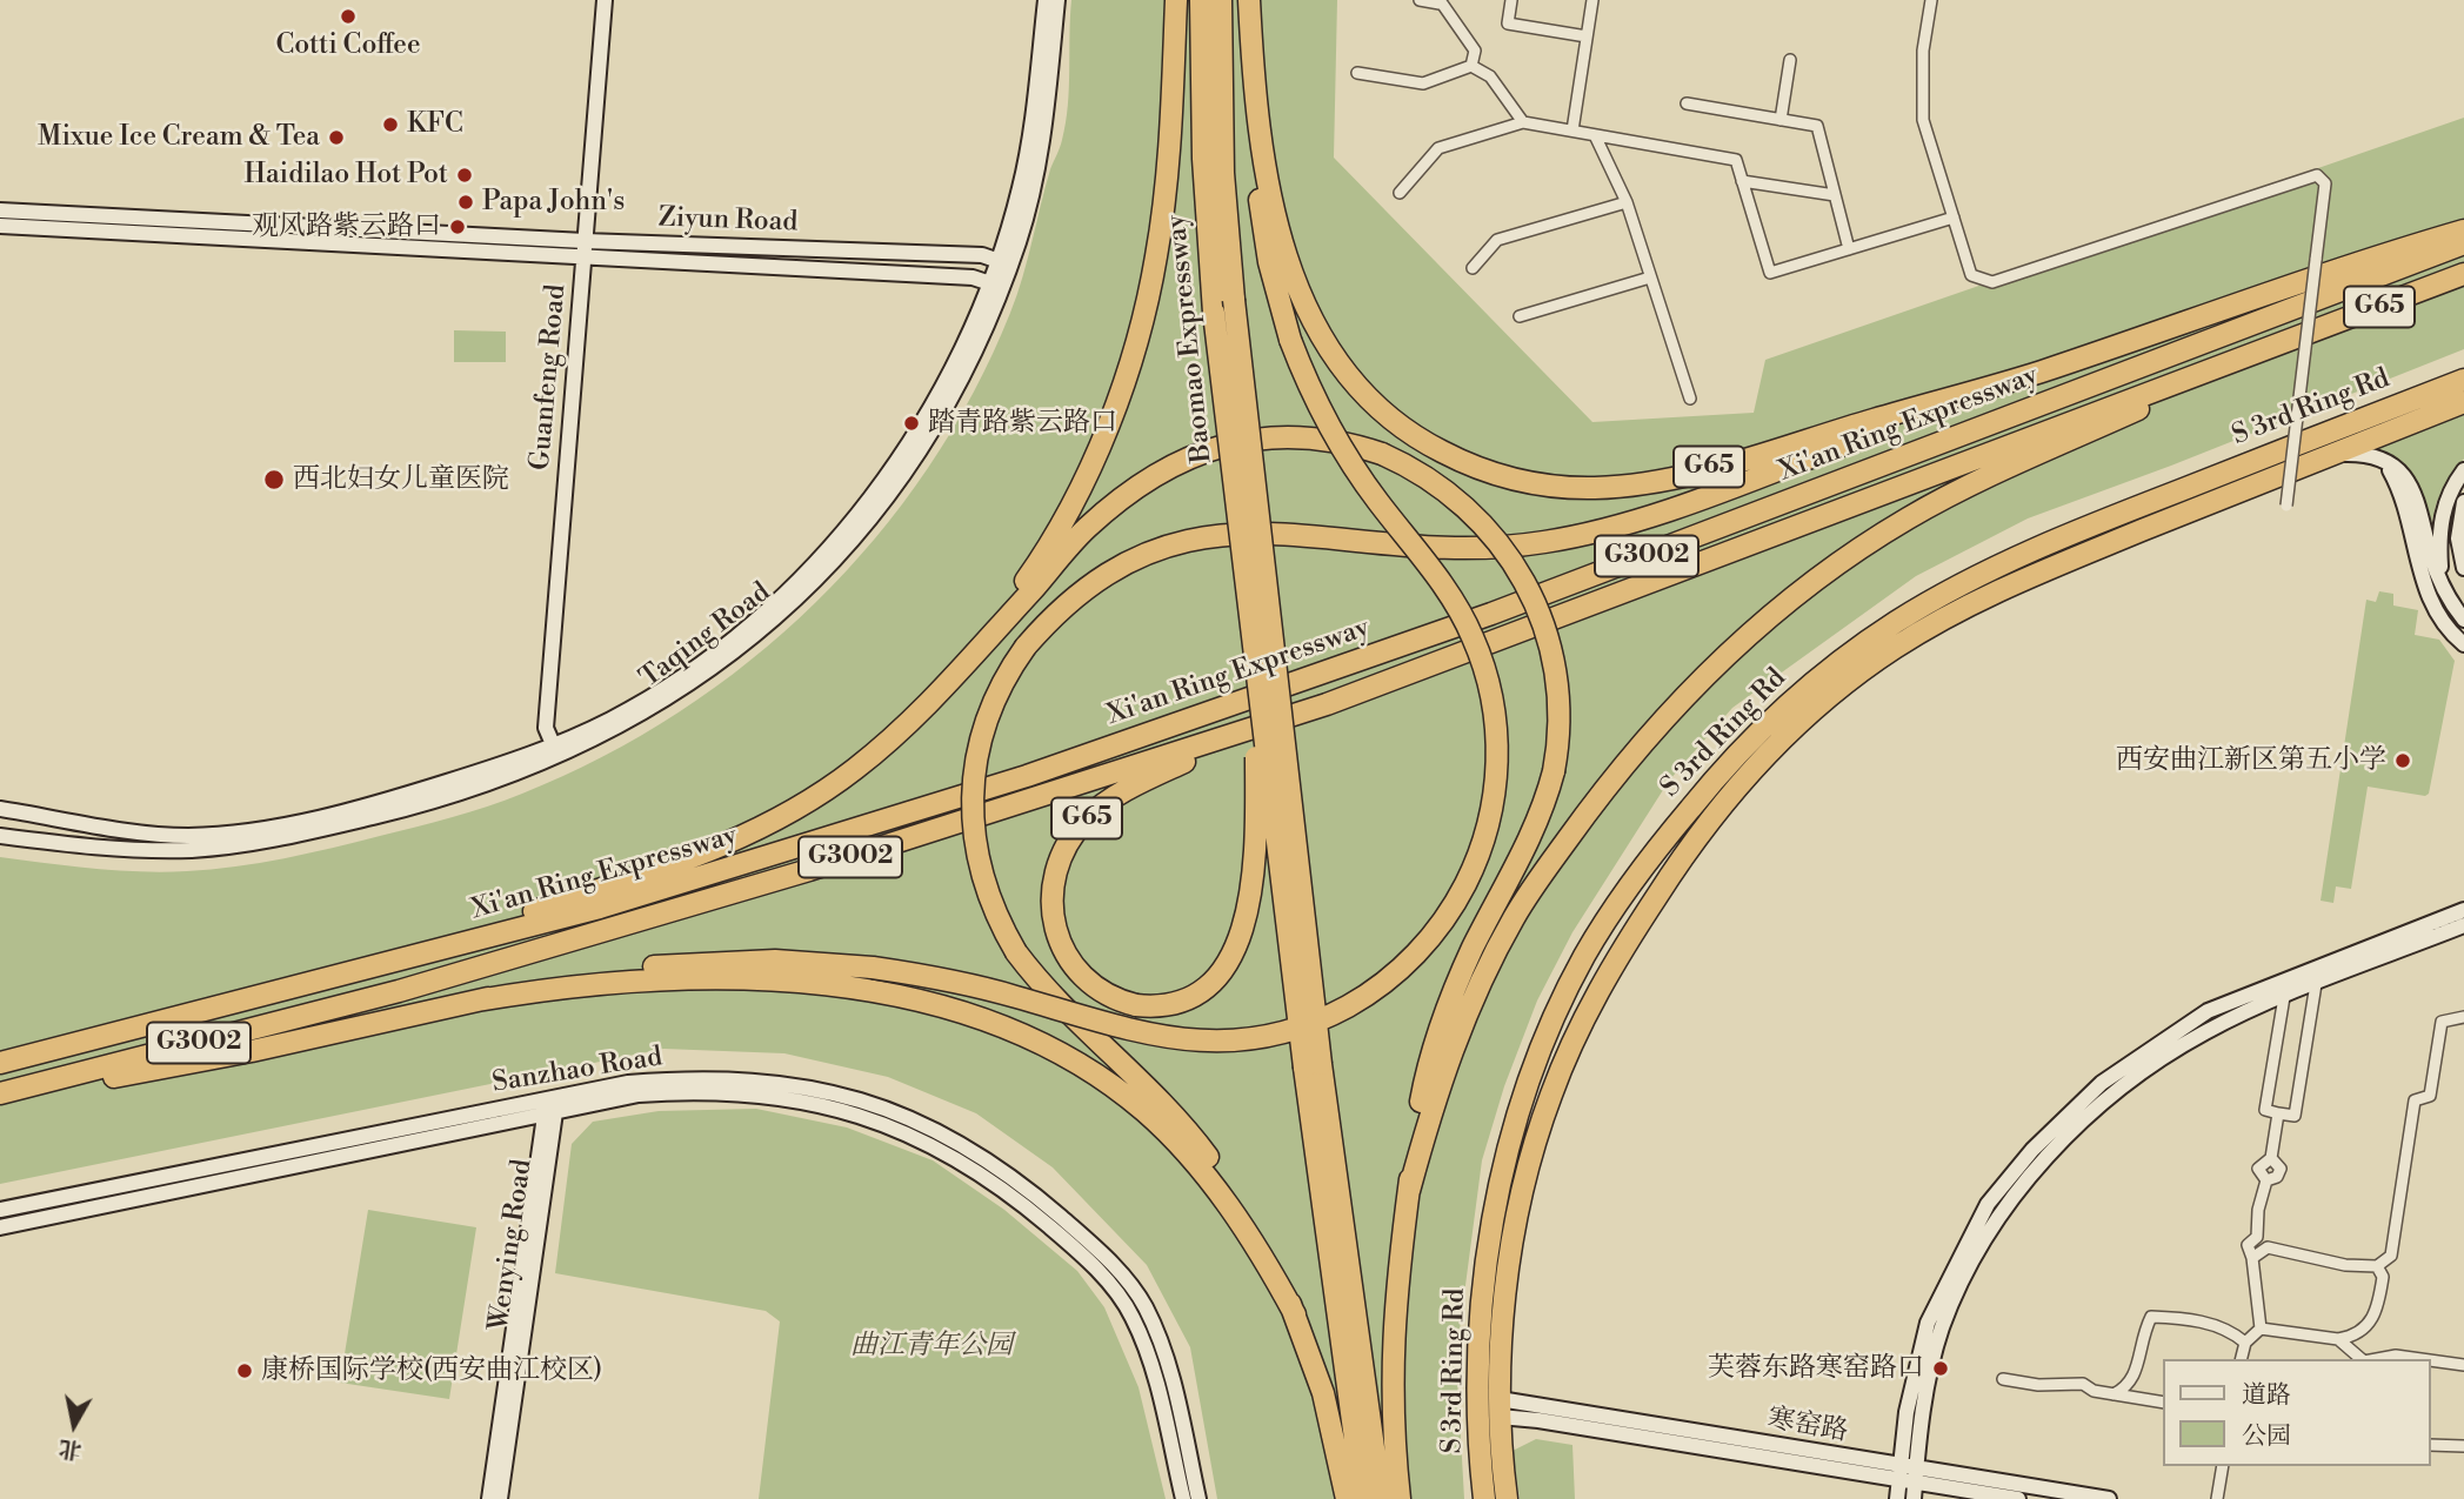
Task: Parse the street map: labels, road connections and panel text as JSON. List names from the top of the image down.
{
  "streets": {
    "highway": [
      "G65",
      "Baomao Expressway",
      "S 3rd Ring Rd",
      "Xi'an Ring Expressway",
      "G3002"
    ],
    "street": [
      "Ziyun Road",
      "Guanfeng Road",
      "Taqing Road",
      "Sanzhao Road",
      "Wenying Road",
      "寒窑路"
    ]
  },
  "crossings": [
    ["Ziyun Road", "Guanfeng Road"],
    ["Ziyun Road", "Taqing Road"],
    ["G65", "Baomao Expressway"],
    ["G65", "Xi'an Ring Expressway"],
    ["Guanfeng Road", "Taqing Road"],
    ["S 3rd Ring Rd", "寒窑路"],
    ["Sanzhao Road", "Wenying Road"]
  ],
  "parks": ["曲江青年公园"],
  "places": [
    "Cotti Coffee",
    "KFC",
    "Mixue Ice Cream & Tea",
    "Haidilao Hot Pot",
    "Papa John's",
    "观风路紫云路口",
    "踏青路紫云路口",
    "西北妇女儿童医院",
    "西安曲江新区第五小学",
    "芙蓉东路寒窑路口",
    "康桥国际学校(西安曲江校区)"
  ],
  "legend": ["道路", "公园"],
  "north": "bottom"
}
